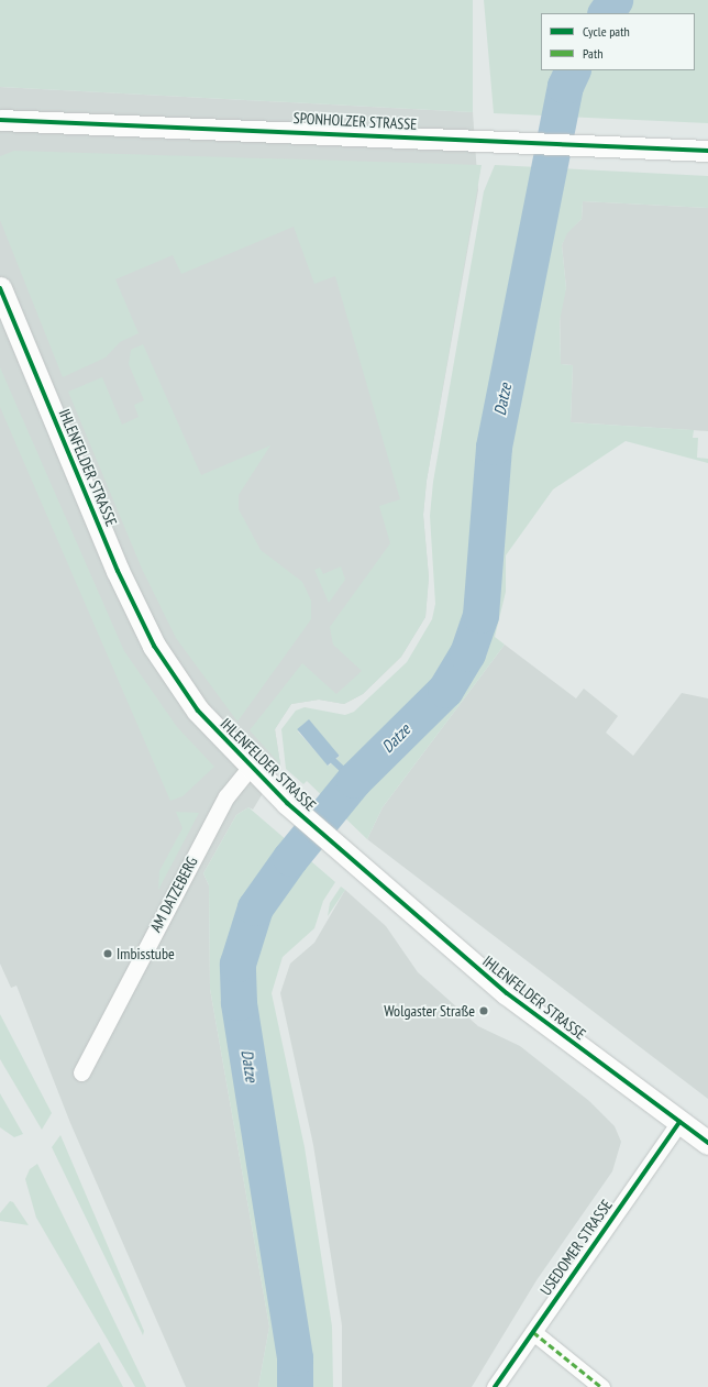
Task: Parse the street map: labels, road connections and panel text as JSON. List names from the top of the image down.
{
  "streets": {
    "main road": ["IHLENFELDER STRASSE"],
    "street": ["SPONHOLZER STRASSE", "AM DATZEBERG", "USEDOMER STRASSE"]
  },
  "crossings": [
    ["IHLENFELDER STRASSE", "AM DATZEBERG"],
    ["IHLENFELDER STRASSE", "USEDOMER STRASSE"]
  ],
  "water": ["Datze"],
  "places": ["Imbisstube", "Wolgaster Straße"],
  "legend": ["Cycle path", "Path"]
}
